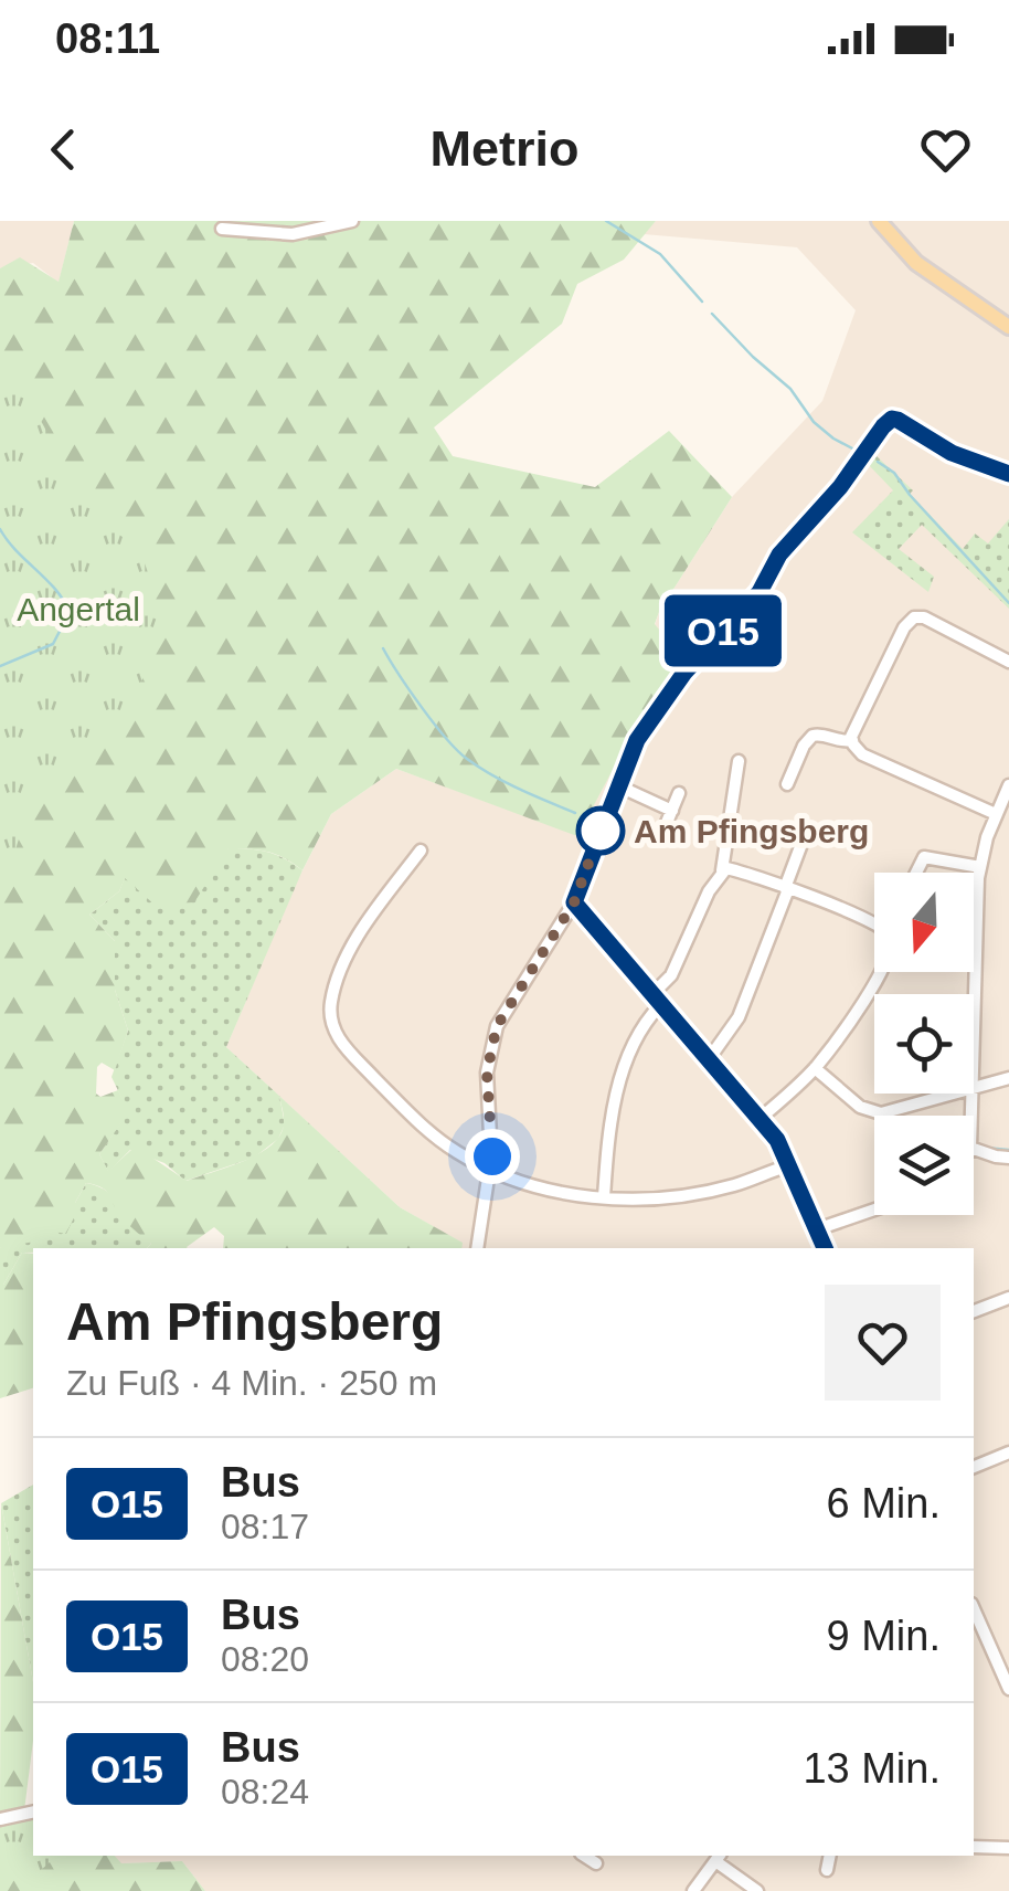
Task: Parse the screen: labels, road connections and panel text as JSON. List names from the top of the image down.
{
  "parks": ["Angertal"],
  "places": ["Am Pfingsberg"],
  "lines": ["bus line O15"],
  "north": "bottom",
  "page": {
    "status": "08:11",
    "header": "Metrio",
    "on_map": "O15",
    "heading": ["Am Pfingsberg", "Zu Fuß · 4 Min. · 250 m"],
    "list": [
      {
        "mark": "O15",
        "name": "Bus",
        "note": "08:17",
        "value": "6 Min."
      },
      {
        "mark": "O15",
        "name": "Bus",
        "note": "08:20",
        "value": "9 Min."
      },
      {
        "mark": "O15",
        "name": "Bus",
        "note": "08:24",
        "value": "13 Min."
      }
    ]
  }
}
